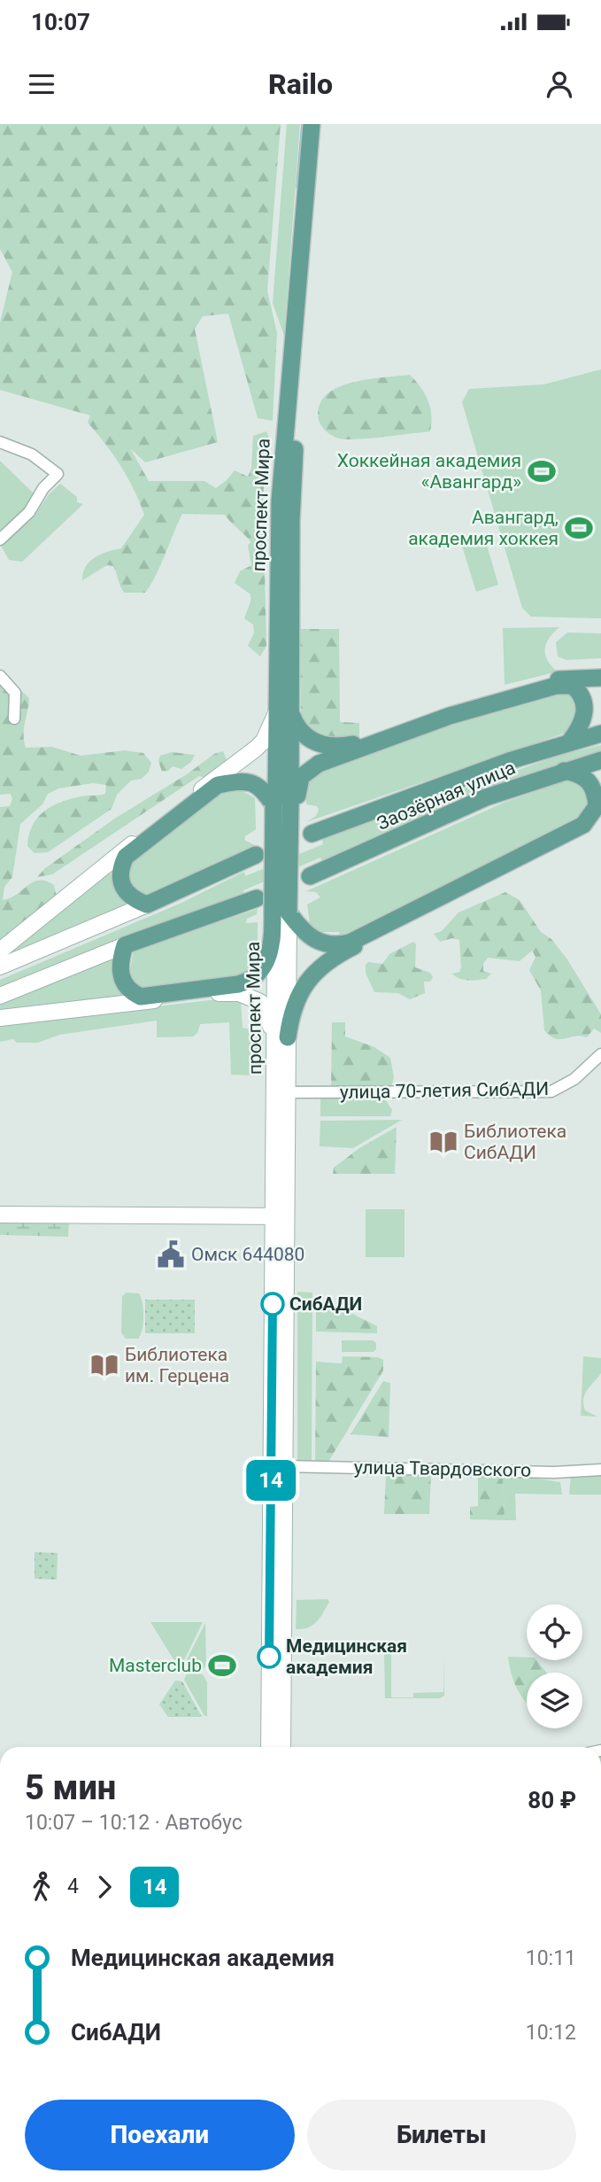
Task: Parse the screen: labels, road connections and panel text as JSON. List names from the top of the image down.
{
  "streets": {
    "main road": ["проспект Мира", "Заозёрная улица"],
    "street": ["улица 70-летия СибАДИ", "улица Твардовского"]
  },
  "crossings": [
    ["проспект Мира", "улица 70-летия СибАДИ"],
    ["проспект Мира", "улица Твардовского"]
  ],
  "places": {
    "sports": ["Хоккейная академия «Авангард»", "Авангард, академия хоккея", "Masterclub"],
    "library": ["Библиотека СибАДИ", "Библиотека им. Герцена"],
    "public building": ["Омск 644080"],
    "other": ["СибАДИ", "Медицинская академия"]
  },
  "lines": ["bus line 14"],
  "page": {
    "status": "10:07",
    "header": "Railo",
    "on_map": "14",
    "heading": ["5 мин", "10:07 – 10:12 · Автобус", "80 ₽"],
    "legs": ["4", "14"],
    "list": [
      {
        "name": "Медицинская академия",
        "value": "10:11"
      },
      {
        "name": "СибАДИ",
        "value": "10:12"
      }
    ],
    "buttons": ["Поехали", "Билеты"]
  }
}
